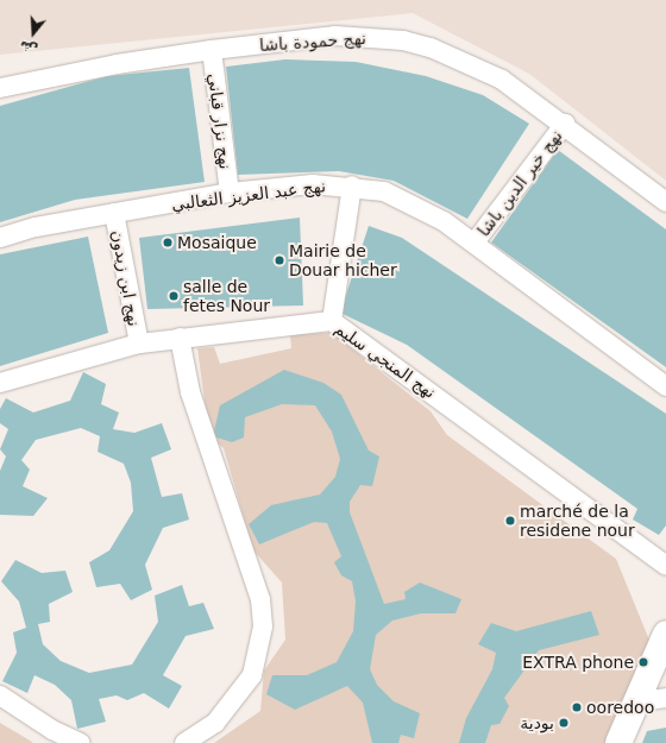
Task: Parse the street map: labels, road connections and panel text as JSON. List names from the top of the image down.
{
  "streets": {
    "street": [
      "نهج حمودة باشا",
      "نهج نزار قباني",
      "نهج خير الدين باشا",
      "نهج عبد العزيز الثعالبي",
      "نهج ابن زيدون",
      "نهج المنجي سليم"
    ]
  },
  "crossings": [
    ["نهج حمودة باشا", "نهج نزار قباني"],
    ["نهج حمودة باشا", "نهج خير الدين باشا"],
    ["نهج نزار قباني", "نهج عبد العزيز الثعالبي"],
    ["نهج خير الدين باشا", "نهج عبد العزيز الثعالبي"],
    ["نهج عبد العزيز الثعالبي", "نهج ابن زيدون"],
    ["نهج ابن زيدون", "نهج المنجي سليم"]
  ],
  "places": [
    "Mosaique",
    "Mairie de Douar hicher",
    "salle de fetes Nour",
    "marché de la residene nour",
    "EXTRA phone",
    "ooredoo",
    "بودية"
  ],
  "north": "bottom"
}
